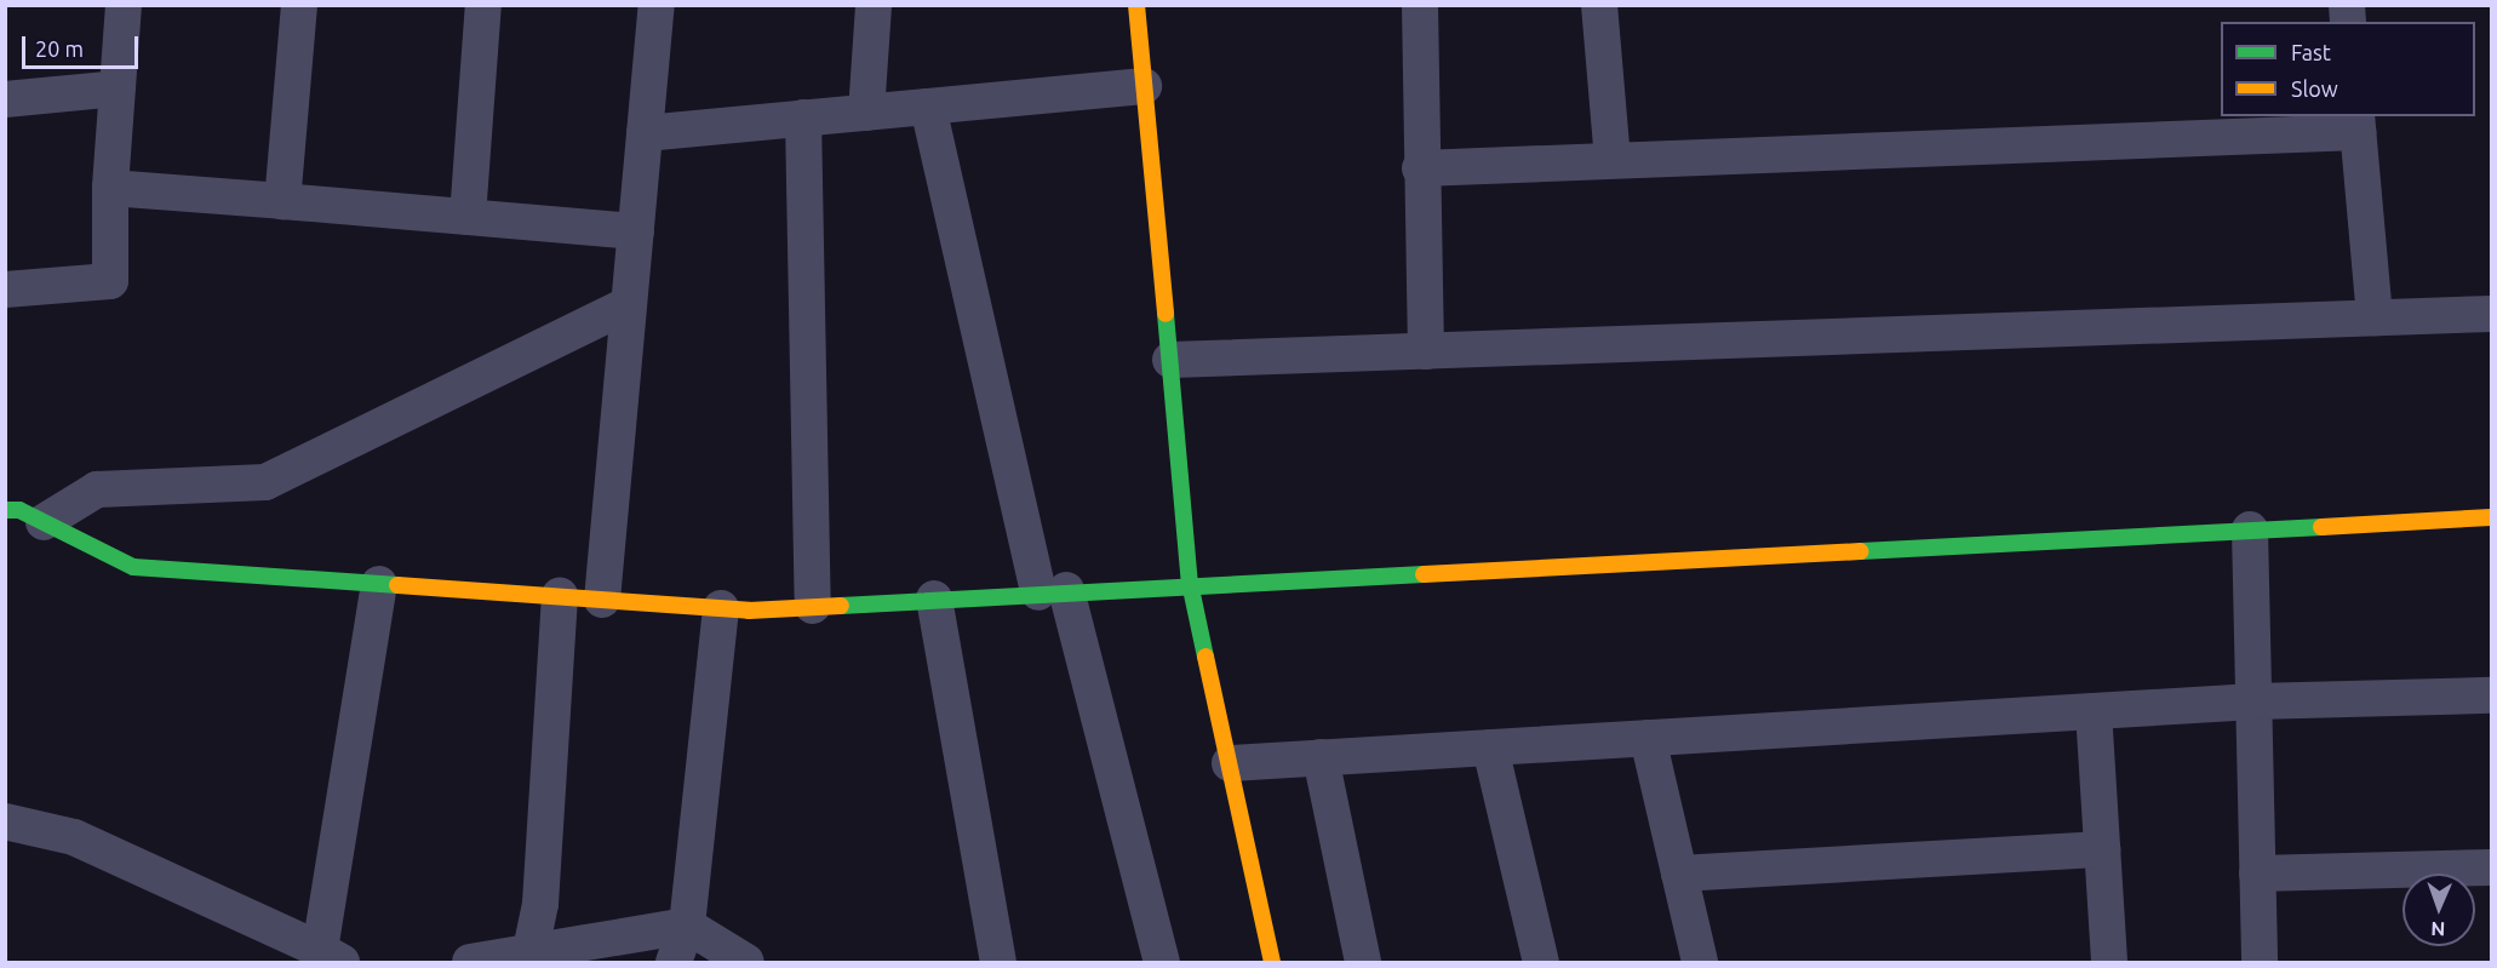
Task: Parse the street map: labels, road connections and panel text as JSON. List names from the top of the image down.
{
  "legend": ["Fast", "Slow"],
  "scale_bar": "20 m",
  "north": "bottom"
}
